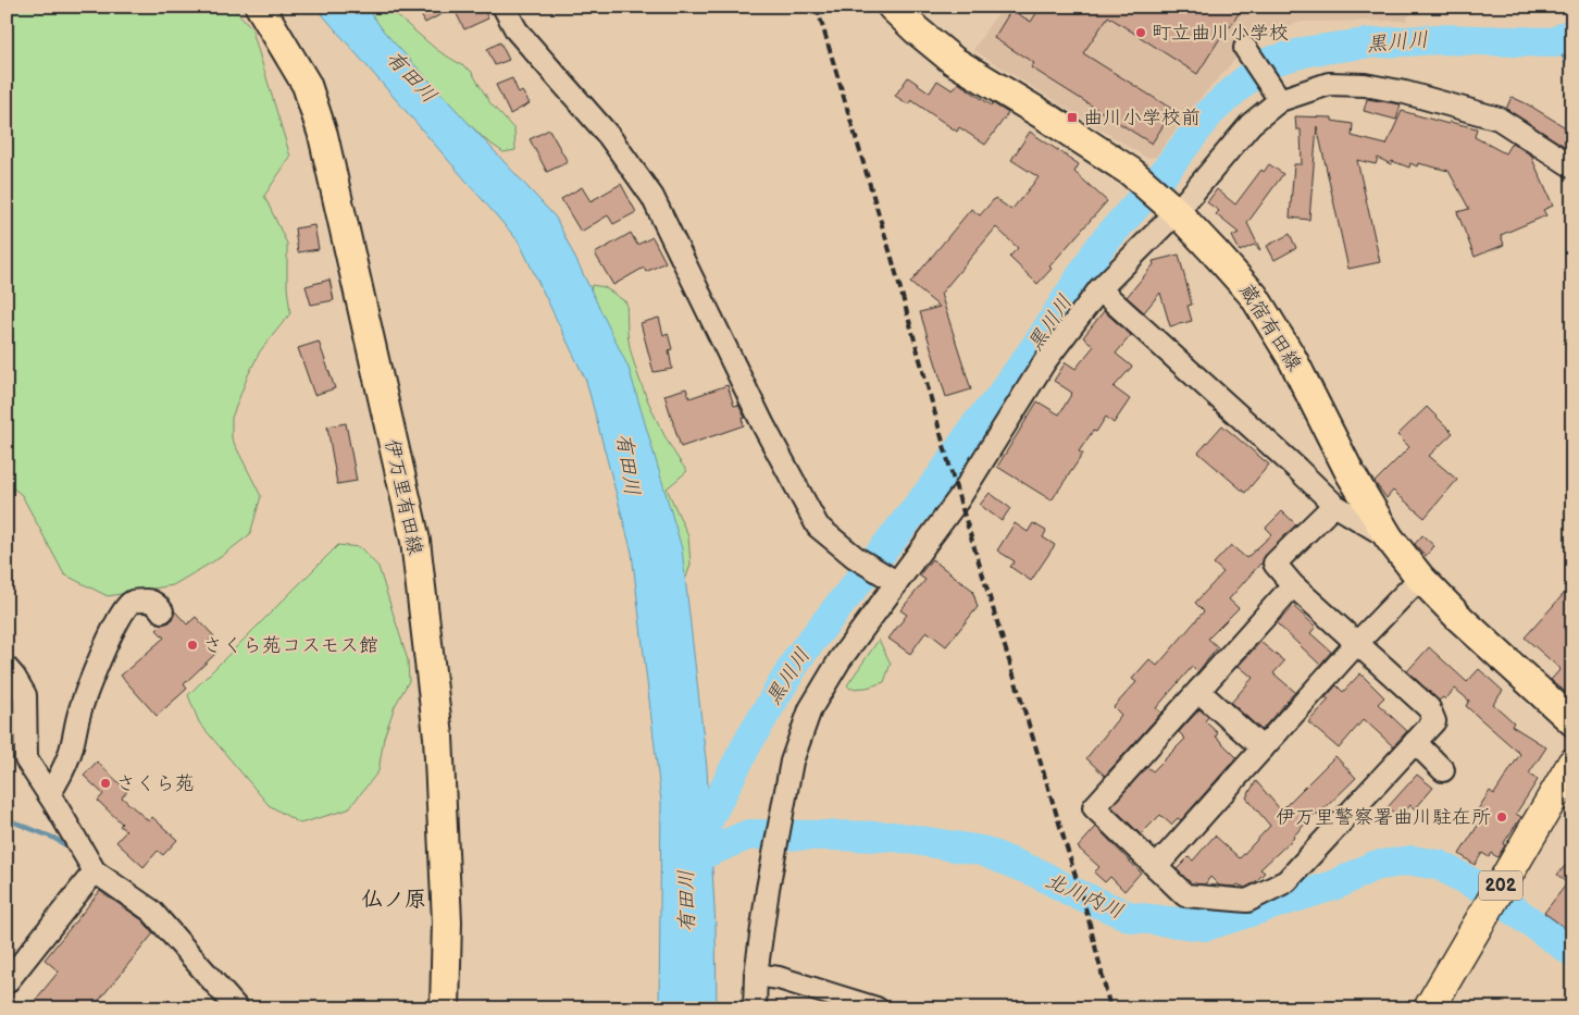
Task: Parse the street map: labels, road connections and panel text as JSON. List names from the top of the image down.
{
  "streets": {
    "highway": ["202"],
    "main road": ["蔵宿有田線", "伊万里有田線"]
  },
  "districts": ["仏ノ原"],
  "water": ["黒川川", "有田川", "北川内川"],
  "places": {
    "other": [
      "町立曲川小学校",
      "さくら苑コスモス館",
      "さくら苑",
      "伊万里警察署曲川駐在所"
    ],
    "transit": ["曲川小学校前"]
  }
}
